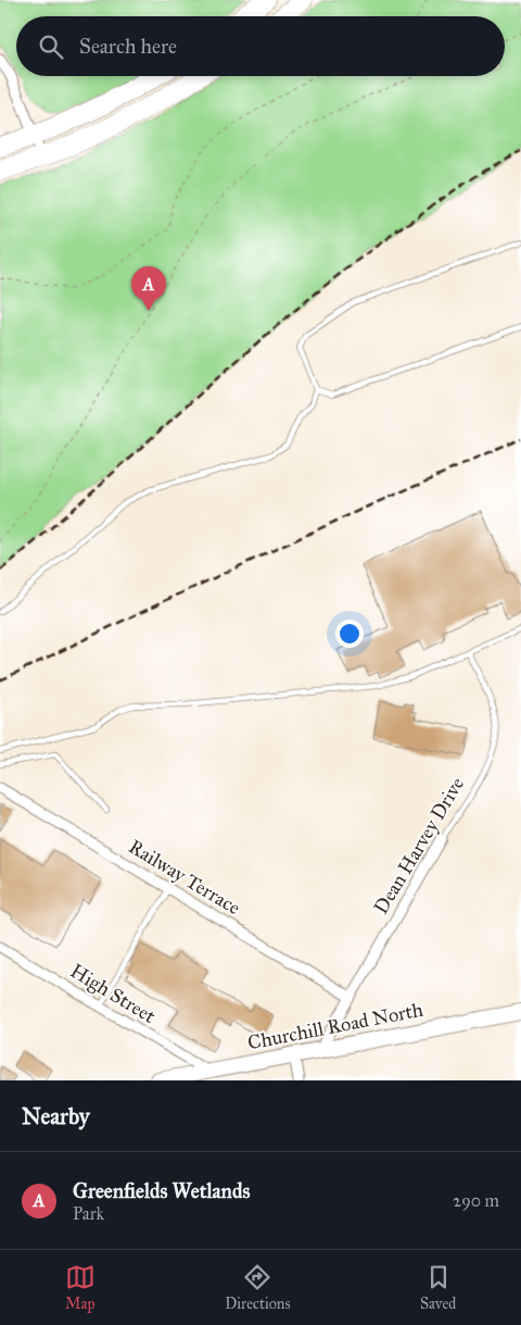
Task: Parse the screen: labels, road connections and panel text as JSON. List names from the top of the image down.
{
  "streets": {
    "street": [
      "Dean Harvey Drive",
      "Railway Terrace",
      "High Street",
      "Churchill Road North"
    ]
  },
  "crossings": [
    ["Dean Harvey Drive", "Railway Terrace"],
    ["Dean Harvey Drive", "Churchill Road North"],
    ["High Street", "Churchill Road North"]
  ],
  "page": {
    "search": "Search here",
    "pins": "A",
    "heading": "Nearby",
    "list": [
      {
        "mark": "A",
        "name": "Greenfields Wetlands",
        "note": "Park",
        "value": "290 m"
      }
    ],
    "nav": ["Map", "Directions", "Saved"]
  }
}
